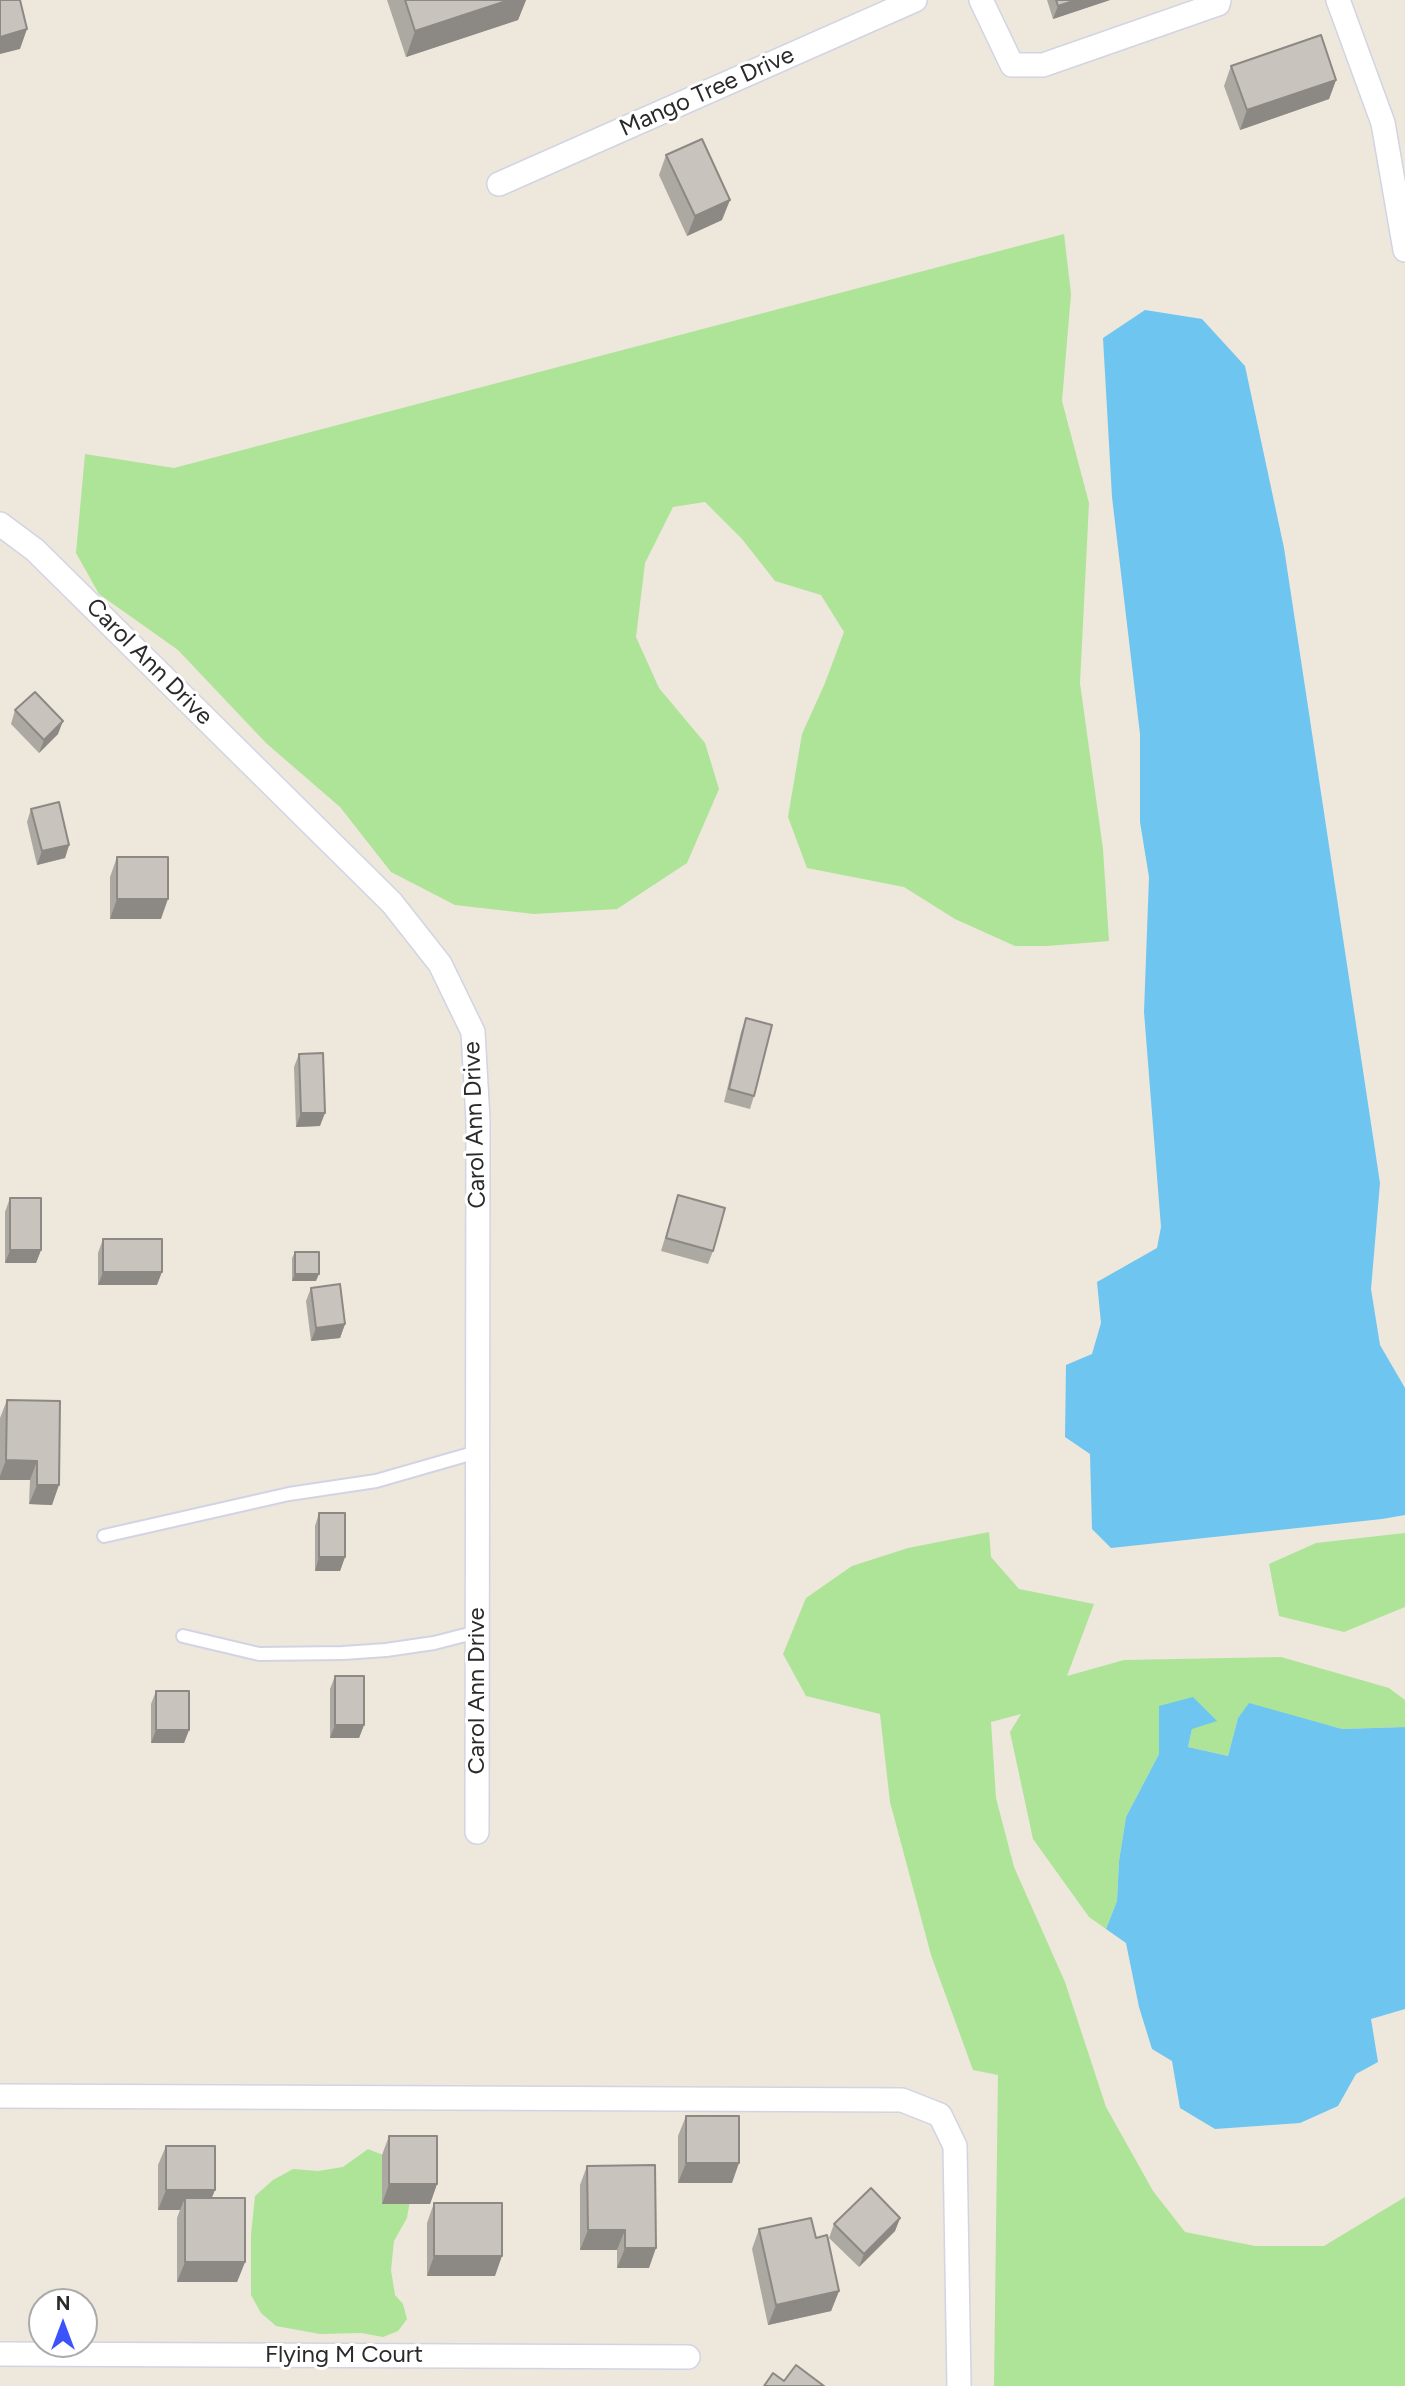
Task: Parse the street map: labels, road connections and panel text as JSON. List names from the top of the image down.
{
  "streets": {
    "street": ["Mango Tree Drive", "Carol Ann Drive", "Flying M Court"]
  },
  "north": "top"
}
